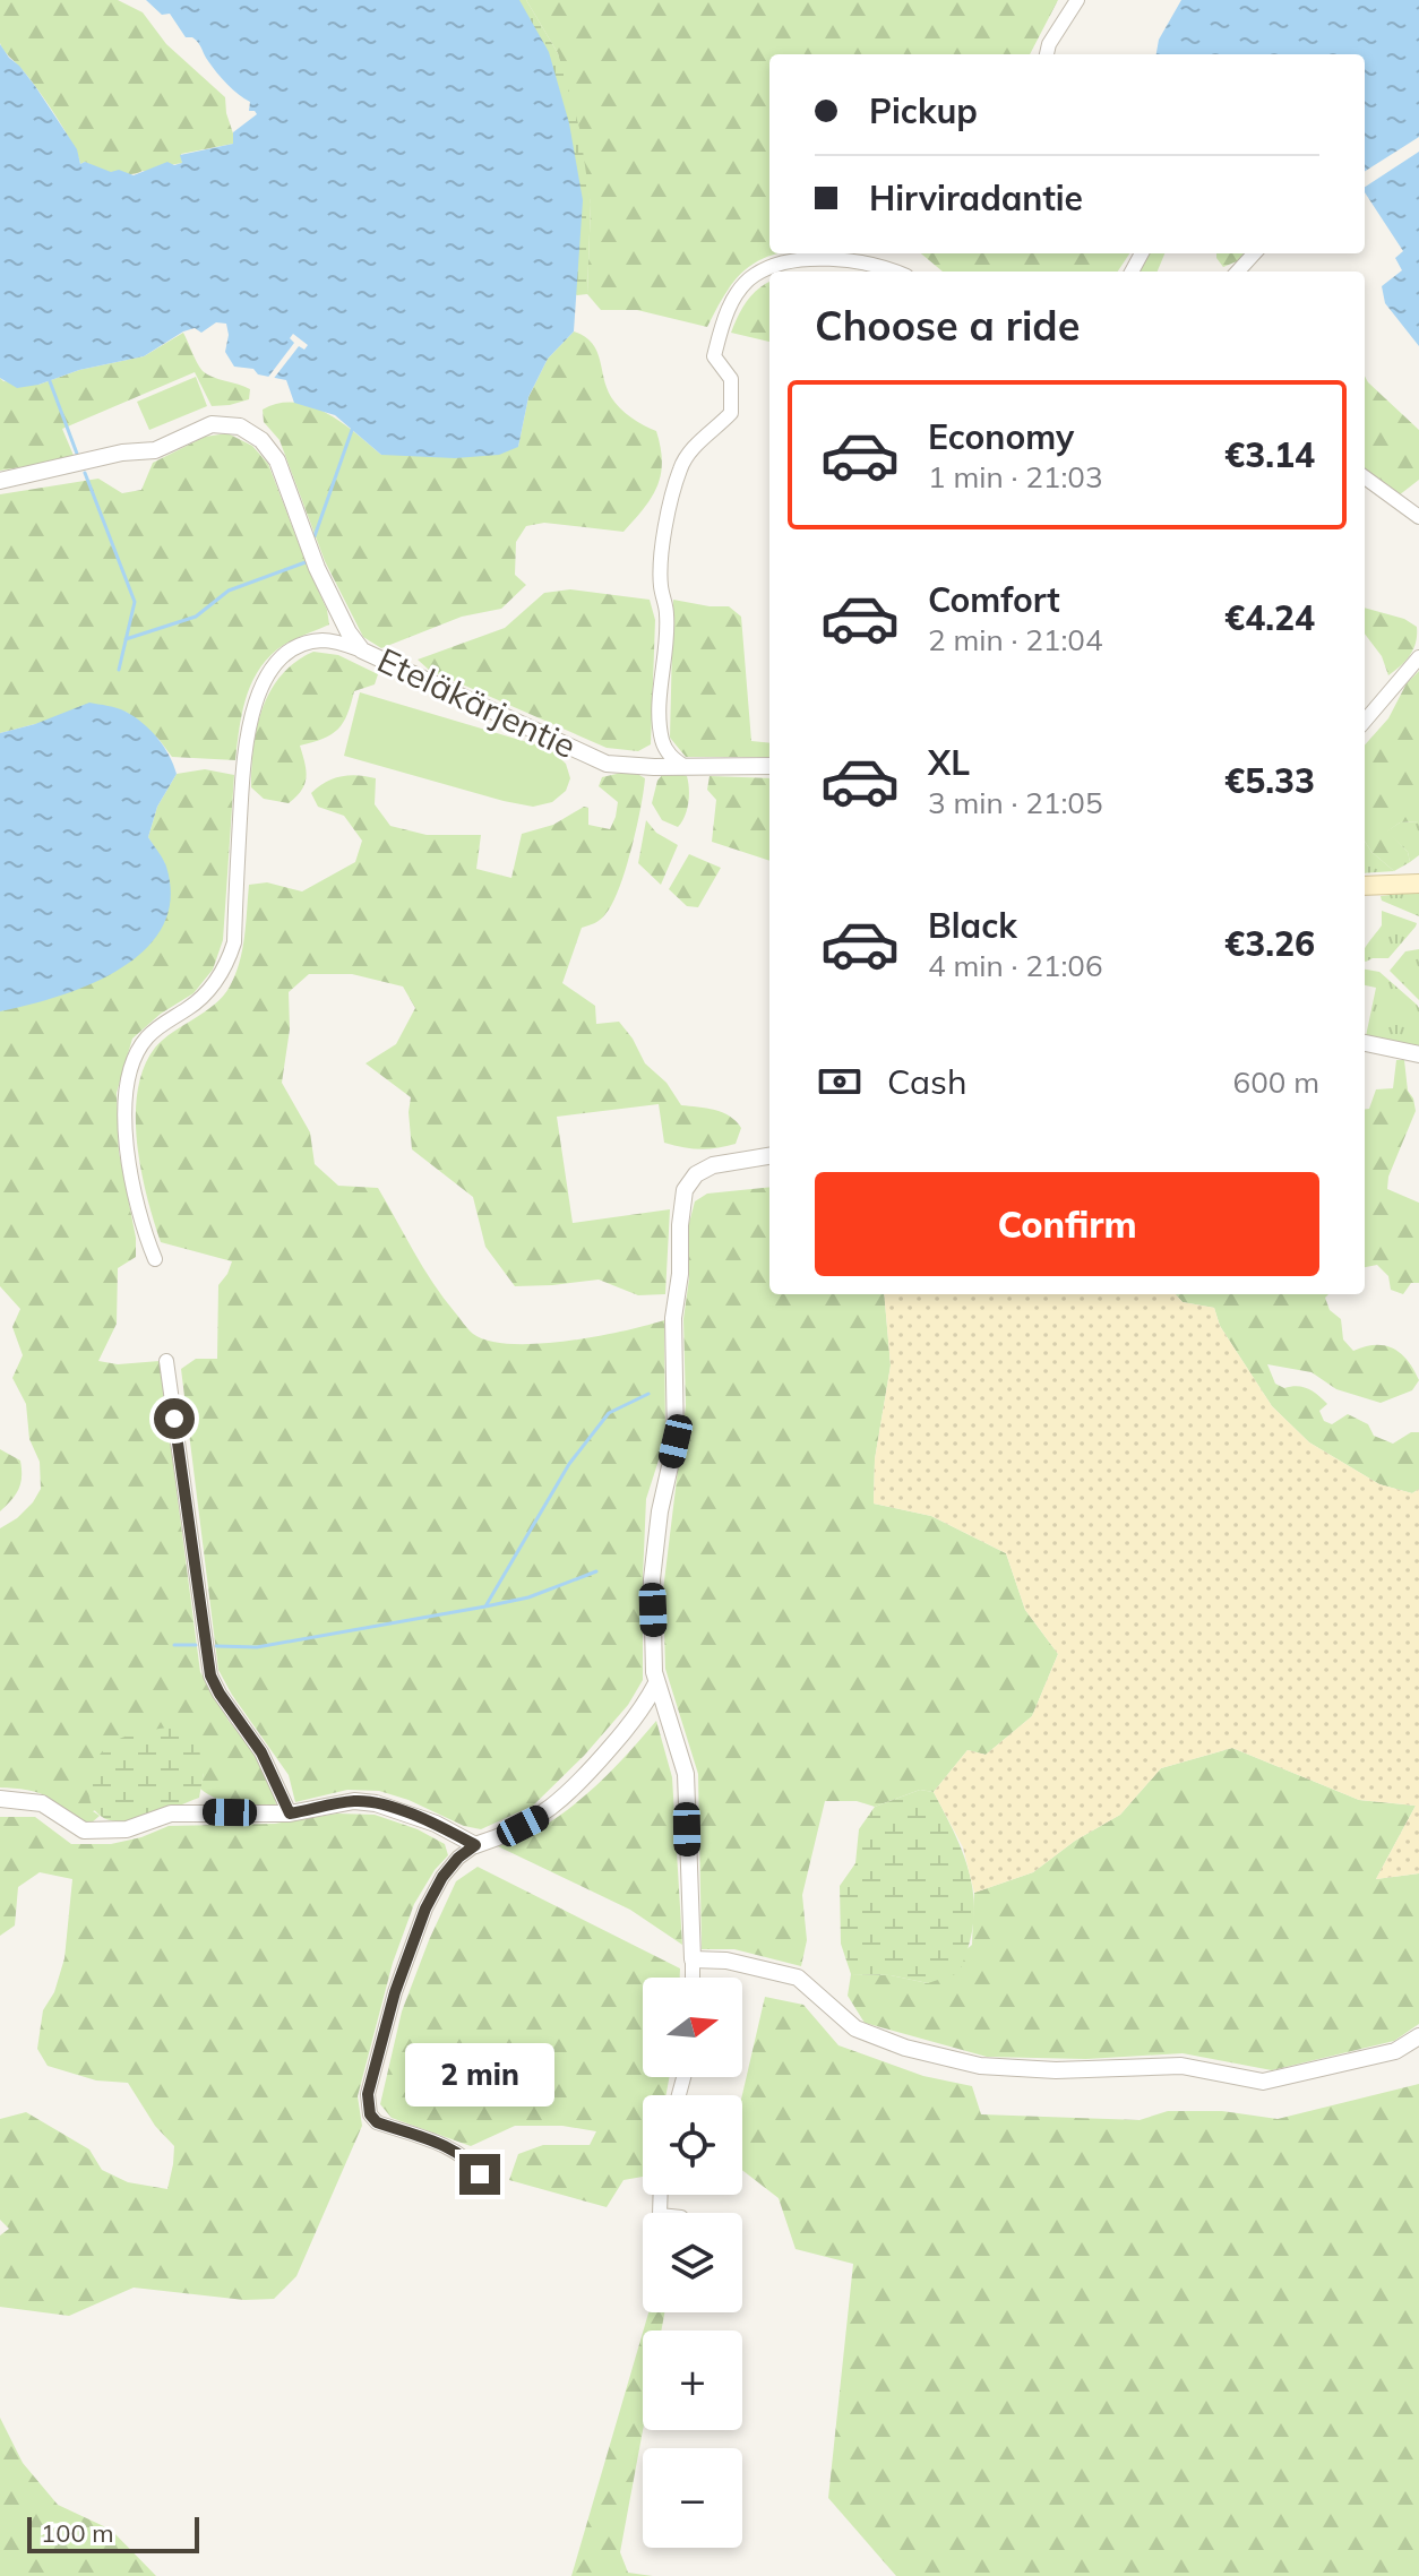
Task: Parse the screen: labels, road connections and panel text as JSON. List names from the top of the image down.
{
  "streets": {
    "street": ["Eteläkärjentie"]
  },
  "scale_bar": "100 m",
  "north": "right",
  "page": {
    "banner": ["Pickup", "Hirviradantie"],
    "heading": "Choose a ride",
    "list": [
      {
        "name": "Economy",
        "note": "1 min · 21:03",
        "value": "€3.14"
      },
      {
        "name": "Comfort",
        "note": "2 min · 21:04",
        "value": "€4.24"
      },
      {
        "name": "XL",
        "note": "3 min · 21:05",
        "value": "€5.33"
      },
      {
        "name": "Black",
        "note": "4 min · 21:06",
        "value": "€3.26"
      }
    ],
    "pay": ["Cash", "600 m"],
    "buttons": "Confirm",
    "map_buttons": ["+", "−"],
    "bubble": "2 min",
    "scale": "100 m"
  }
}
